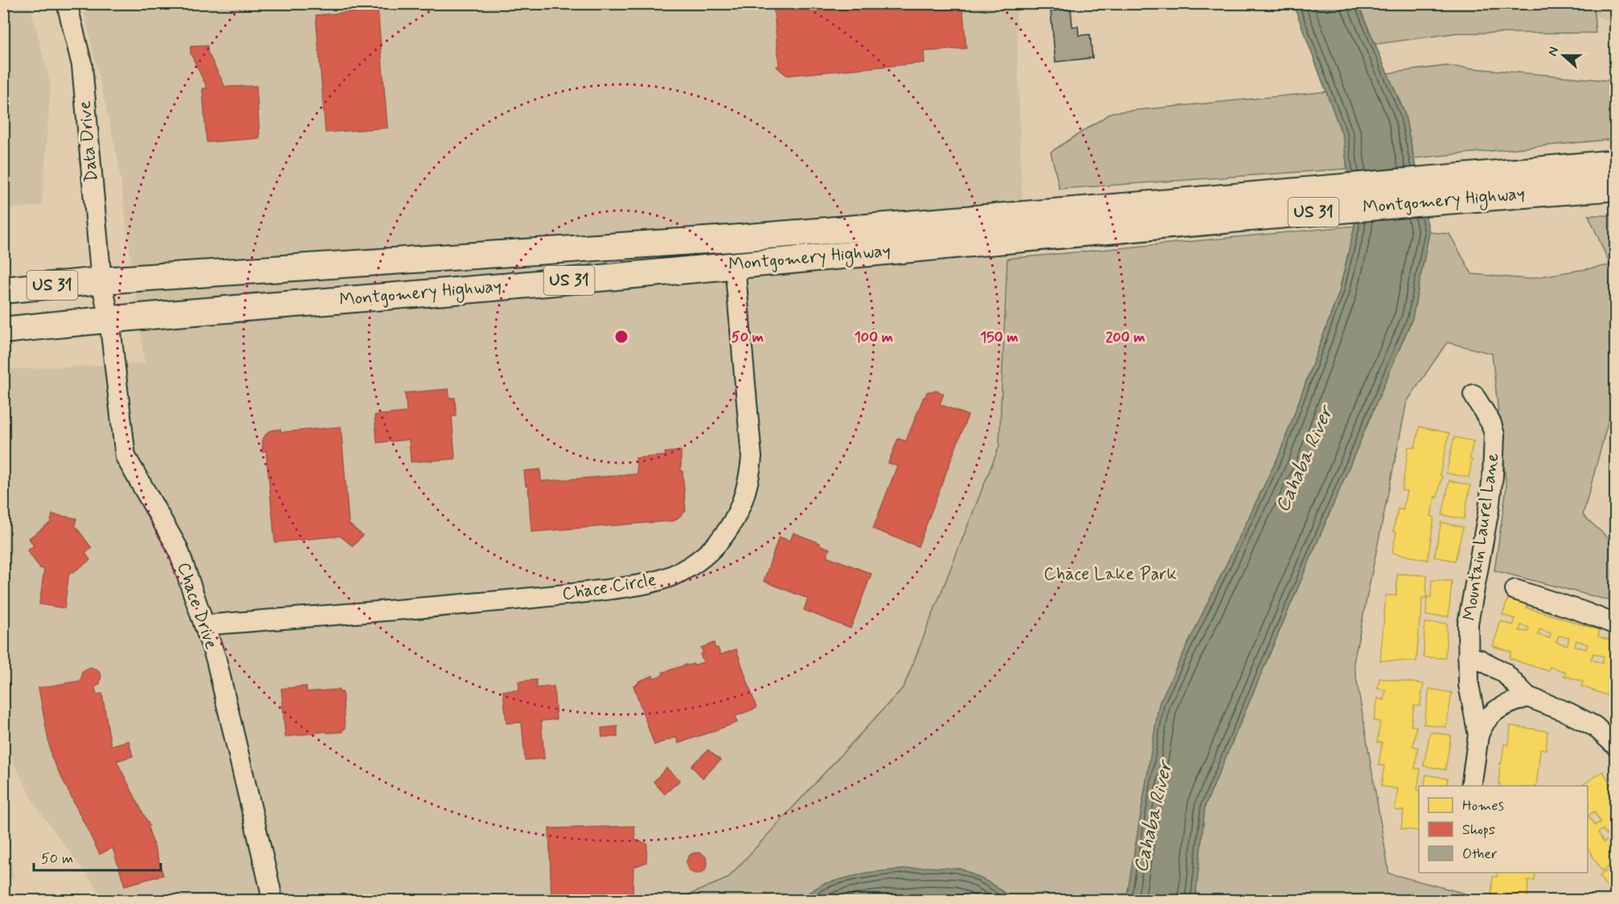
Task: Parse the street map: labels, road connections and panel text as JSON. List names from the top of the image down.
{
  "streets": {
    "main road": ["Montgomery Highway", "US 31"],
    "street": [
      "Data Drive",
      "Mountain Laurel Lane",
      "Chace Circle",
      "Chace Drive"
    ]
  },
  "crossings": [
    ["Data Drive", "Montgomery Highway"],
    ["Data Drive", "Chace Drive"],
    ["Montgomery Highway", "Chace Circle"],
    ["Montgomery Highway", "Chace Drive"],
    ["Chace Circle", "Chace Drive"]
  ],
  "water": ["Cahaba River"],
  "parks": ["Chace Lake Park"],
  "legend": ["Homes", "Shops", "Other"],
  "scale_bar": "50 m",
  "north": "left",
  "rings": [
    "50 m",
    "100 m",
    "150 m",
    "200 m"
  ]
}
